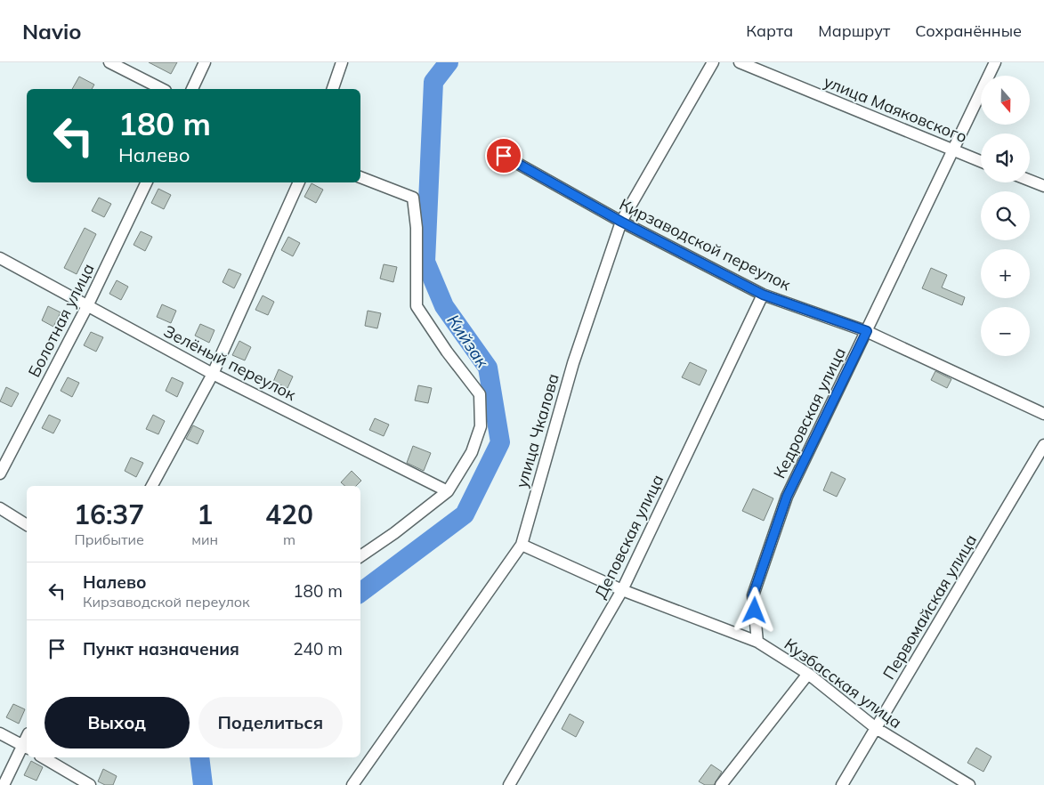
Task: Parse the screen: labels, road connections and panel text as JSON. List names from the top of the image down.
{
  "streets": {
    "street": [
      "улица Маяковского",
      "Кирзаводской переулок",
      "Болотная улица",
      "Зелёный переулок",
      "Кедровская улица",
      "улица Чкалова",
      "Деповская улица",
      "Первомайская улица",
      "Кузбасская улица"
    ]
  },
  "crossings": [
    ["улица Маяковского", "Кедровская улица"],
    ["Кирзаводской переулок", "Кедровская улица"],
    ["Кирзаводской переулок", "улица Чкалова"],
    ["Кирзаводской переулок", "Деповская улица"],
    ["Болотная улица", "Зелёный переулок"],
    ["Кедровская улица", "Кузбасская улица"],
    ["улица Чкалова", "Кузбасская улица"],
    ["Деповская улица", "Кузбасская улица"],
    ["Первомайская улица", "Кузбасская улица"]
  ],
  "water": ["Кийзак"],
  "north": "bottom",
  "page": {
    "header": "Navio",
    "nav": ["Карта", "Маршрут", "Сохранённые"],
    "map_buttons": ["+", "−"],
    "turn": ["180 m", "Налево"],
    "eta": [
      "16:37",
      "Прибытие",
      "1",
      "мин",
      "420",
      "m"
    ],
    "list": [
      {
        "name": "Налево",
        "note": "Кирзаводской переулок",
        "value": "180 m"
      },
      {
        "name": "Пункт назначения",
        "value": "240 m"
      }
    ],
    "buttons": ["Выход", "Поделиться"]
  }
}
